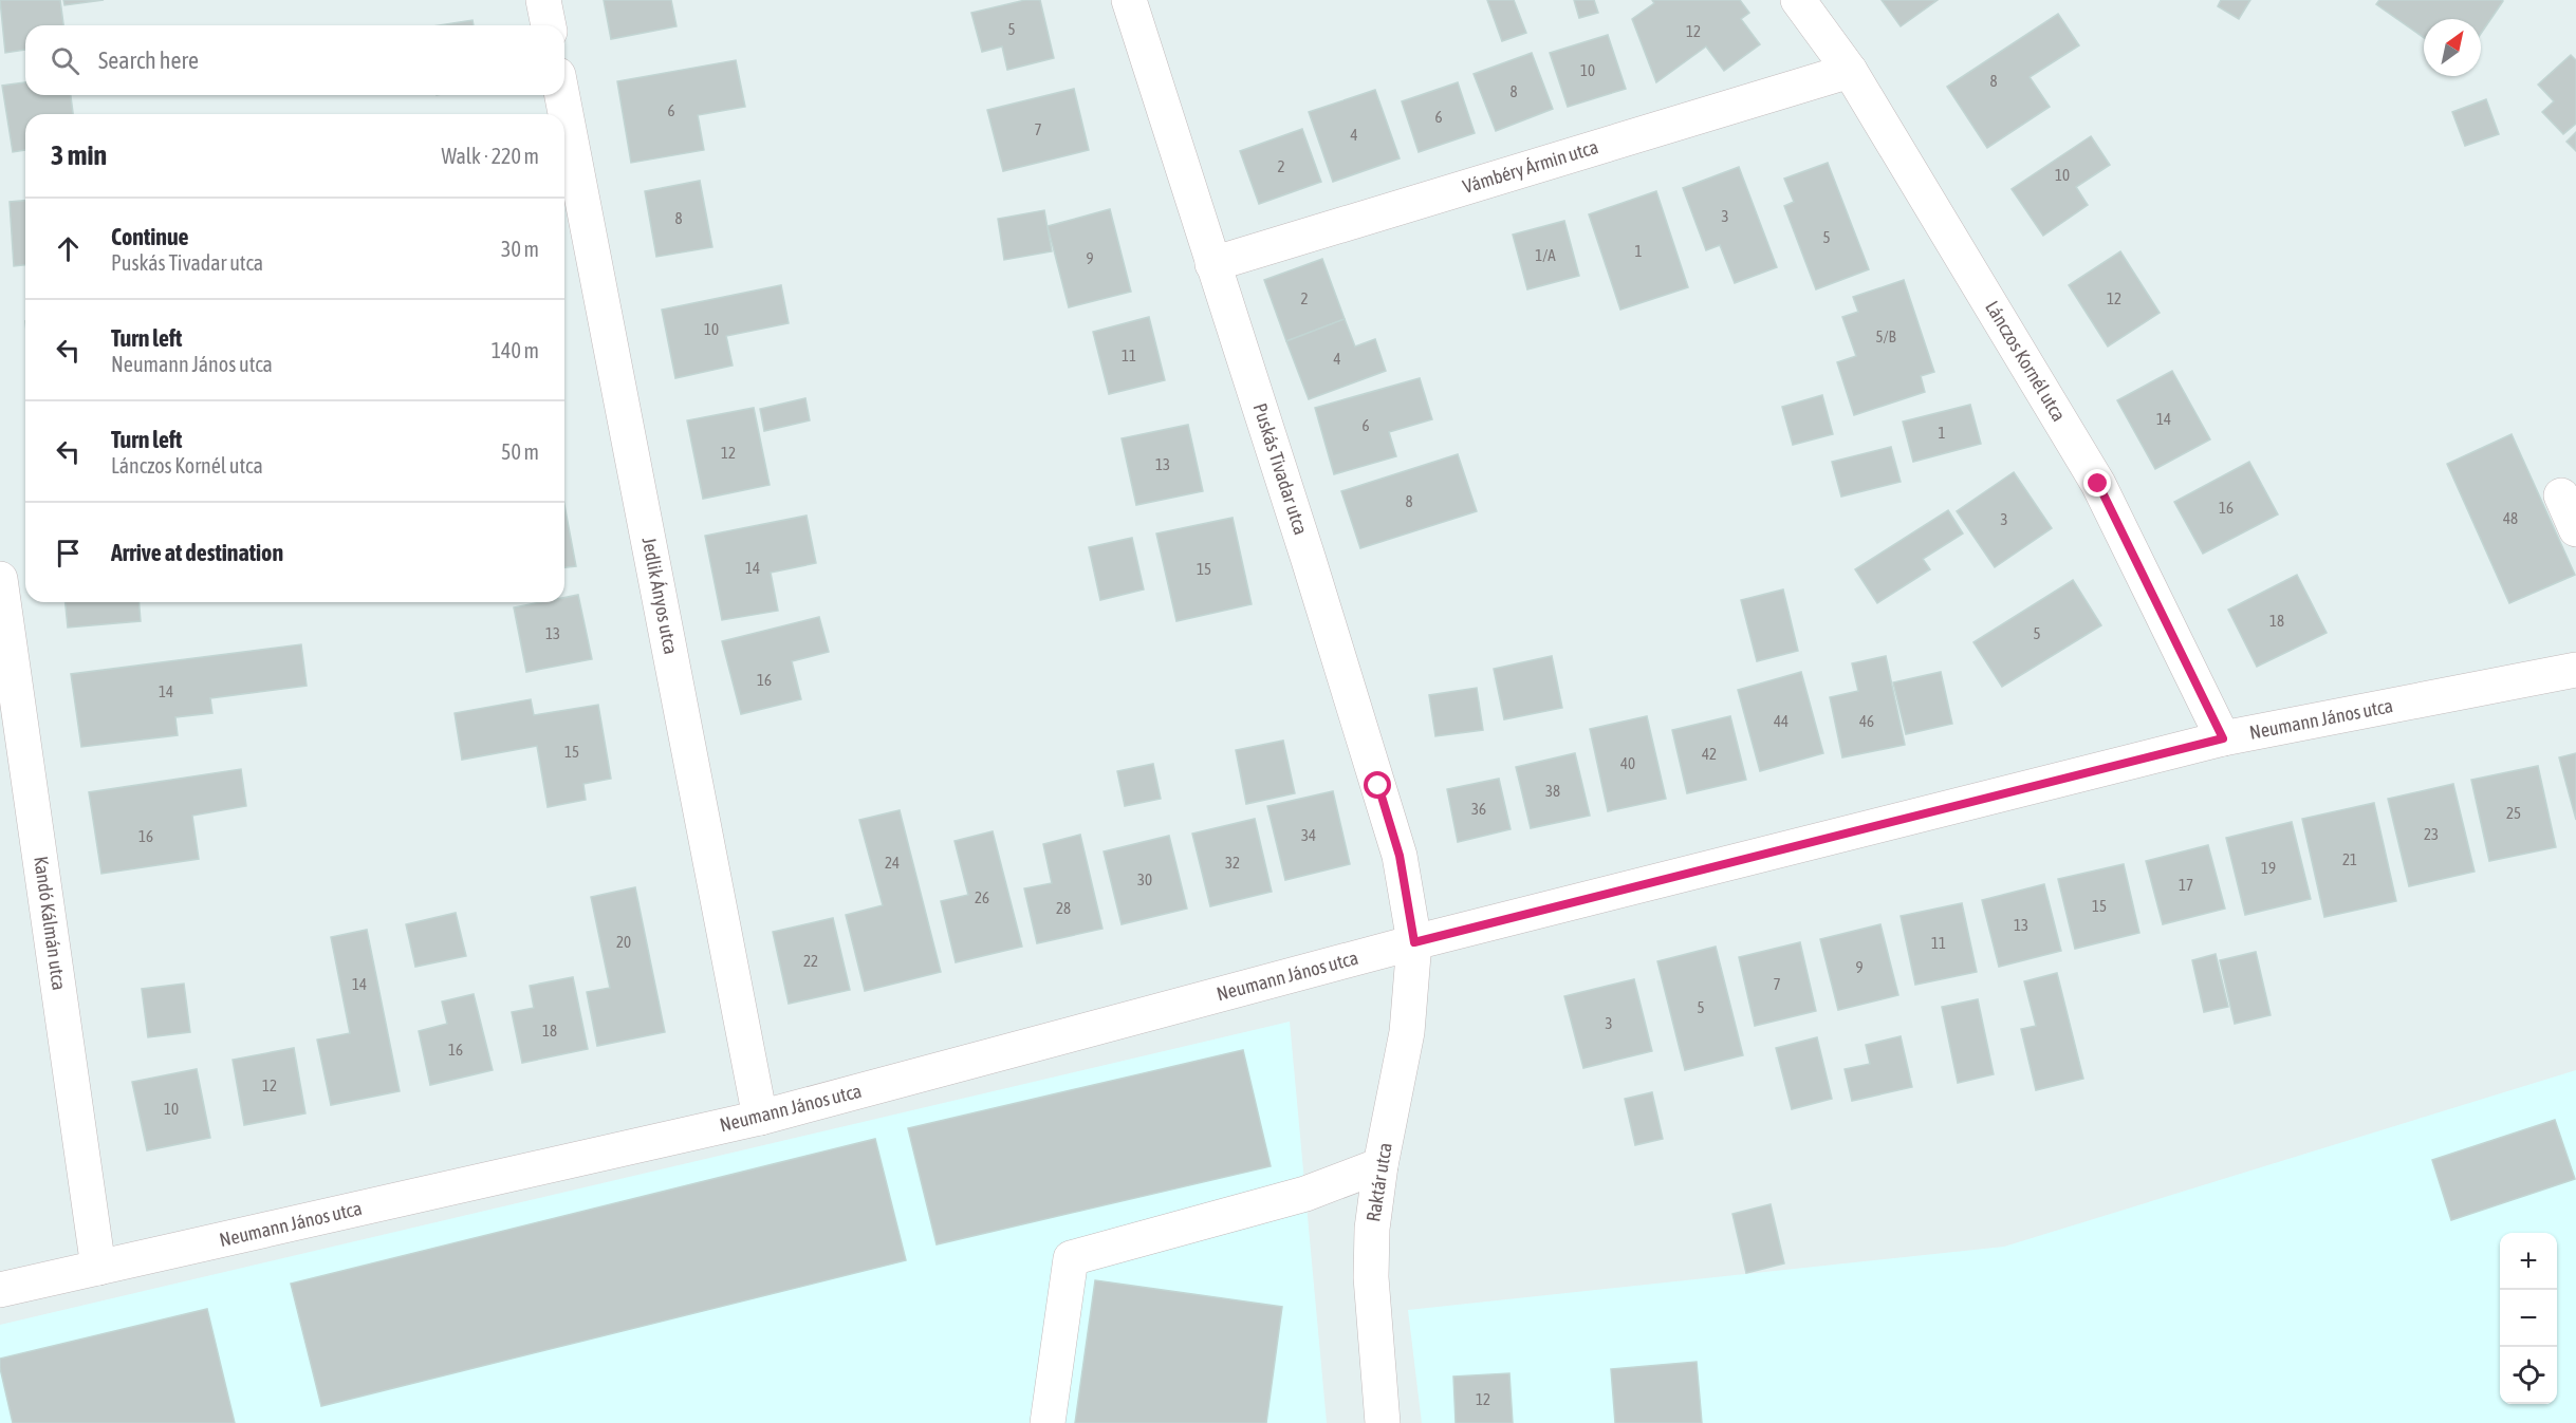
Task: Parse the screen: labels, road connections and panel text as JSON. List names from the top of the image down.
{
  "streets": {
    "street": [
      "Vámbéry Ármin utca",
      "Lánczos Kornél utca",
      "Puskás Tivadar utca",
      "Jedlik Ányos utca",
      "Neumann János utca",
      "Kandó Kálmán utca",
      "Raktár utca"
    ]
  },
  "crossings": [
    ["Vámbéry Ármin utca", "Lánczos Kornél utca"],
    ["Vámbéry Ármin utca", "Puskás Tivadar utca"],
    ["Lánczos Kornél utca", "Neumann János utca"],
    ["Puskás Tivadar utca", "Neumann János utca"],
    ["Puskás Tivadar utca", "Raktár utca"],
    ["Jedlik Ányos utca", "Neumann János utca"],
    ["Neumann János utca", "Kandó Kálmán utca"],
    ["Neumann János utca", "Raktár utca"]
  ],
  "house_numbers": [
    "5",
    "12",
    "10",
    "8",
    "8",
    "6",
    "6",
    "7",
    "4",
    "2",
    "10",
    "3",
    "8",
    "5",
    "1",
    "1/A",
    "9",
    "2",
    "12",
    "10",
    "5/B",
    "11",
    "4",
    "14",
    "6",
    "1",
    "12",
    "13",
    "8",
    "16",
    "48",
    "3",
    "14",
    "15",
    "18",
    "13",
    "5",
    "16",
    "14",
    "44",
    "46",
    "15",
    "42",
    "40",
    "38",
    "36",
    "25",
    "23",
    "34",
    "16",
    "21",
    "24",
    "32",
    "19",
    "30",
    "17",
    "26",
    "15",
    "28",
    "13",
    "20",
    "11",
    "22",
    "9",
    "14",
    "7",
    "5",
    "3",
    "18",
    "16",
    "12",
    "10",
    "12"
  ],
  "north": "top right",
  "page": {
    "search": "Search here",
    "heading": ["3 min", "Walk · 220 m"],
    "list": [
      ["Continue", "Puskás Tivadar utca", "30 m"],
      ["Turn left", "Neumann János utca", "140 m"],
      ["Turn left", "Lánczos Kornél utca", "50 m"],
      "Arrive at destination"
    ],
    "map_buttons": ["+", "−"]
  }
}
